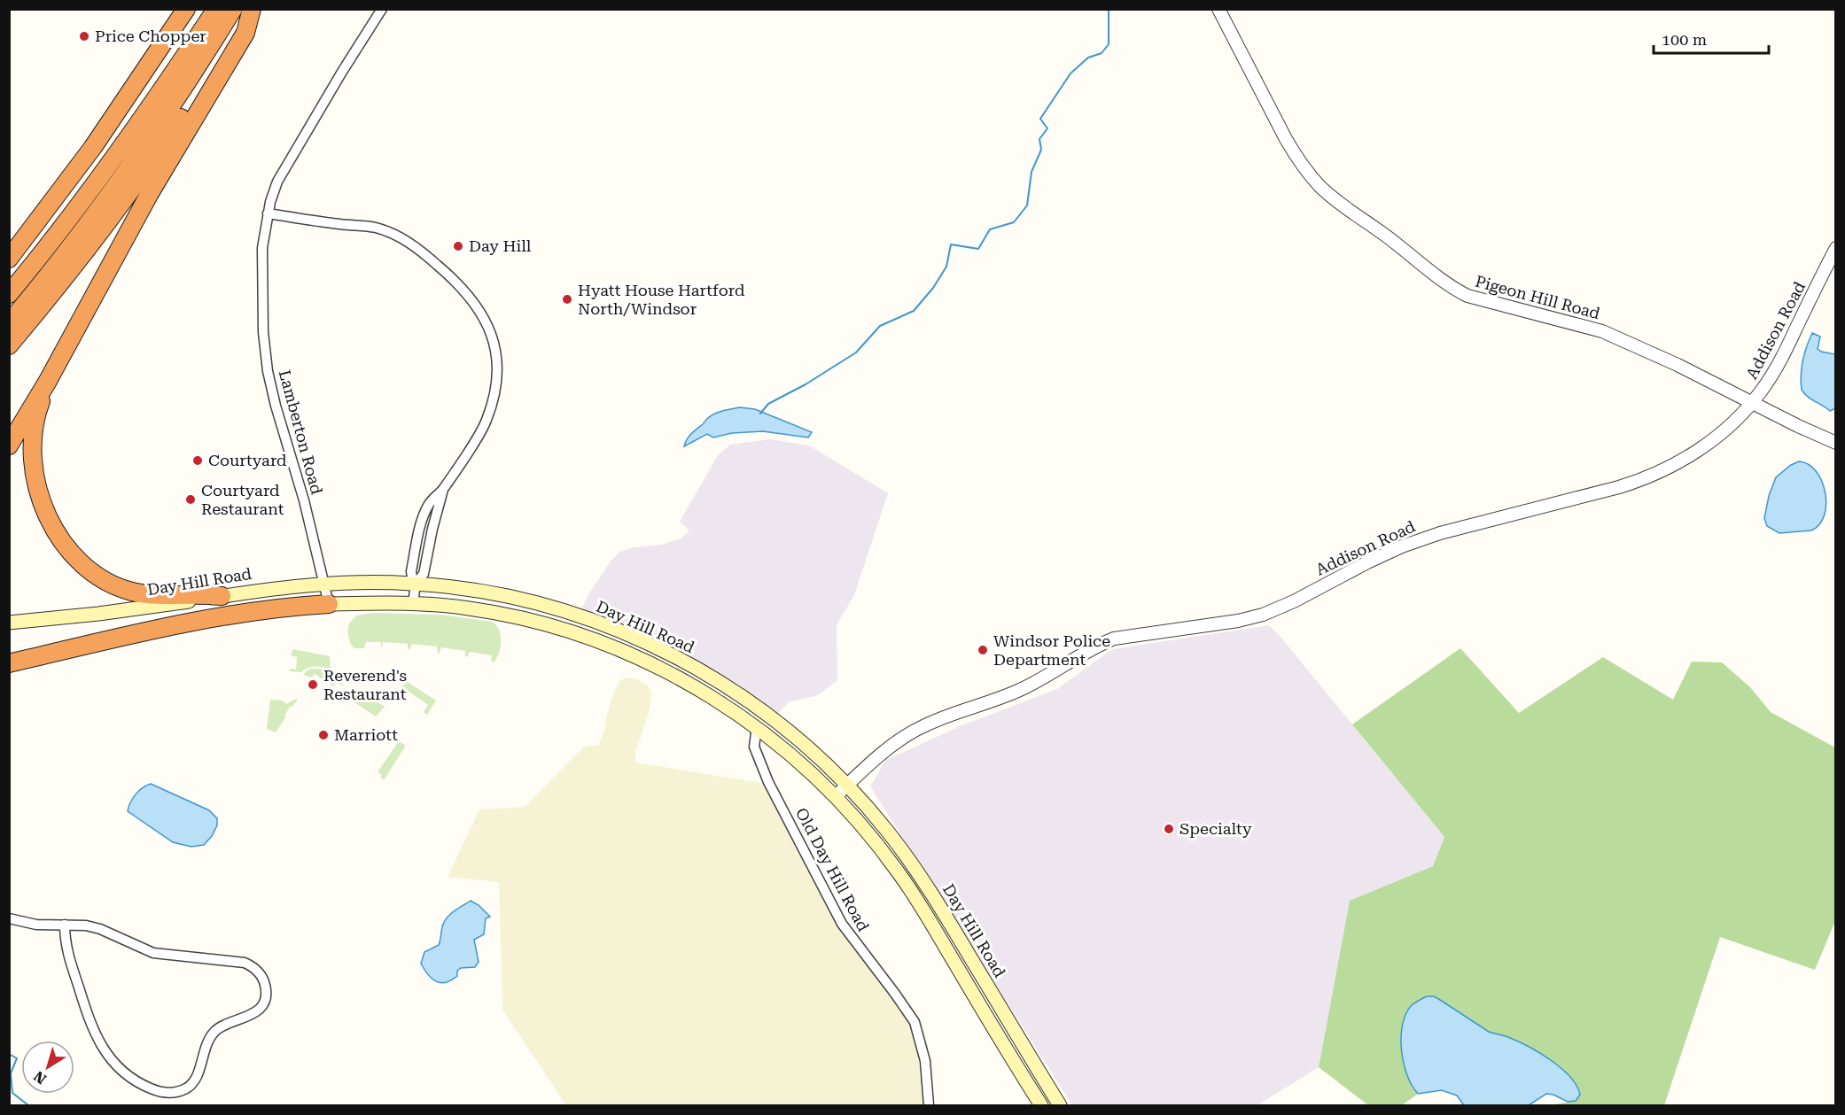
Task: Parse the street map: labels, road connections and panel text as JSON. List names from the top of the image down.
{
  "streets": {
    "main road": ["Day Hill Road"],
    "street": [
      "Pigeon Hill Road",
      "Addison Road",
      "Lamberton Road",
      "Old Day Hill Road"
    ]
  },
  "crossings": [
    ["Pigeon Hill Road", "Addison Road"],
    ["Addison Road", "Day Hill Road"],
    ["Lamberton Road", "Day Hill Road"],
    ["Day Hill Road", "Old Day Hill Road"]
  ],
  "places": [
    "Price Chopper",
    "Day Hill",
    "Hyatt House Hartford North/Windsor",
    "Courtyard",
    "Courtyard Restaurant",
    "Windsor Police Department",
    "Reverend's Restaurant",
    "Marriott",
    "Specialty"
  ],
  "scale_bar": "100 m",
  "north": "bottom left"
}
